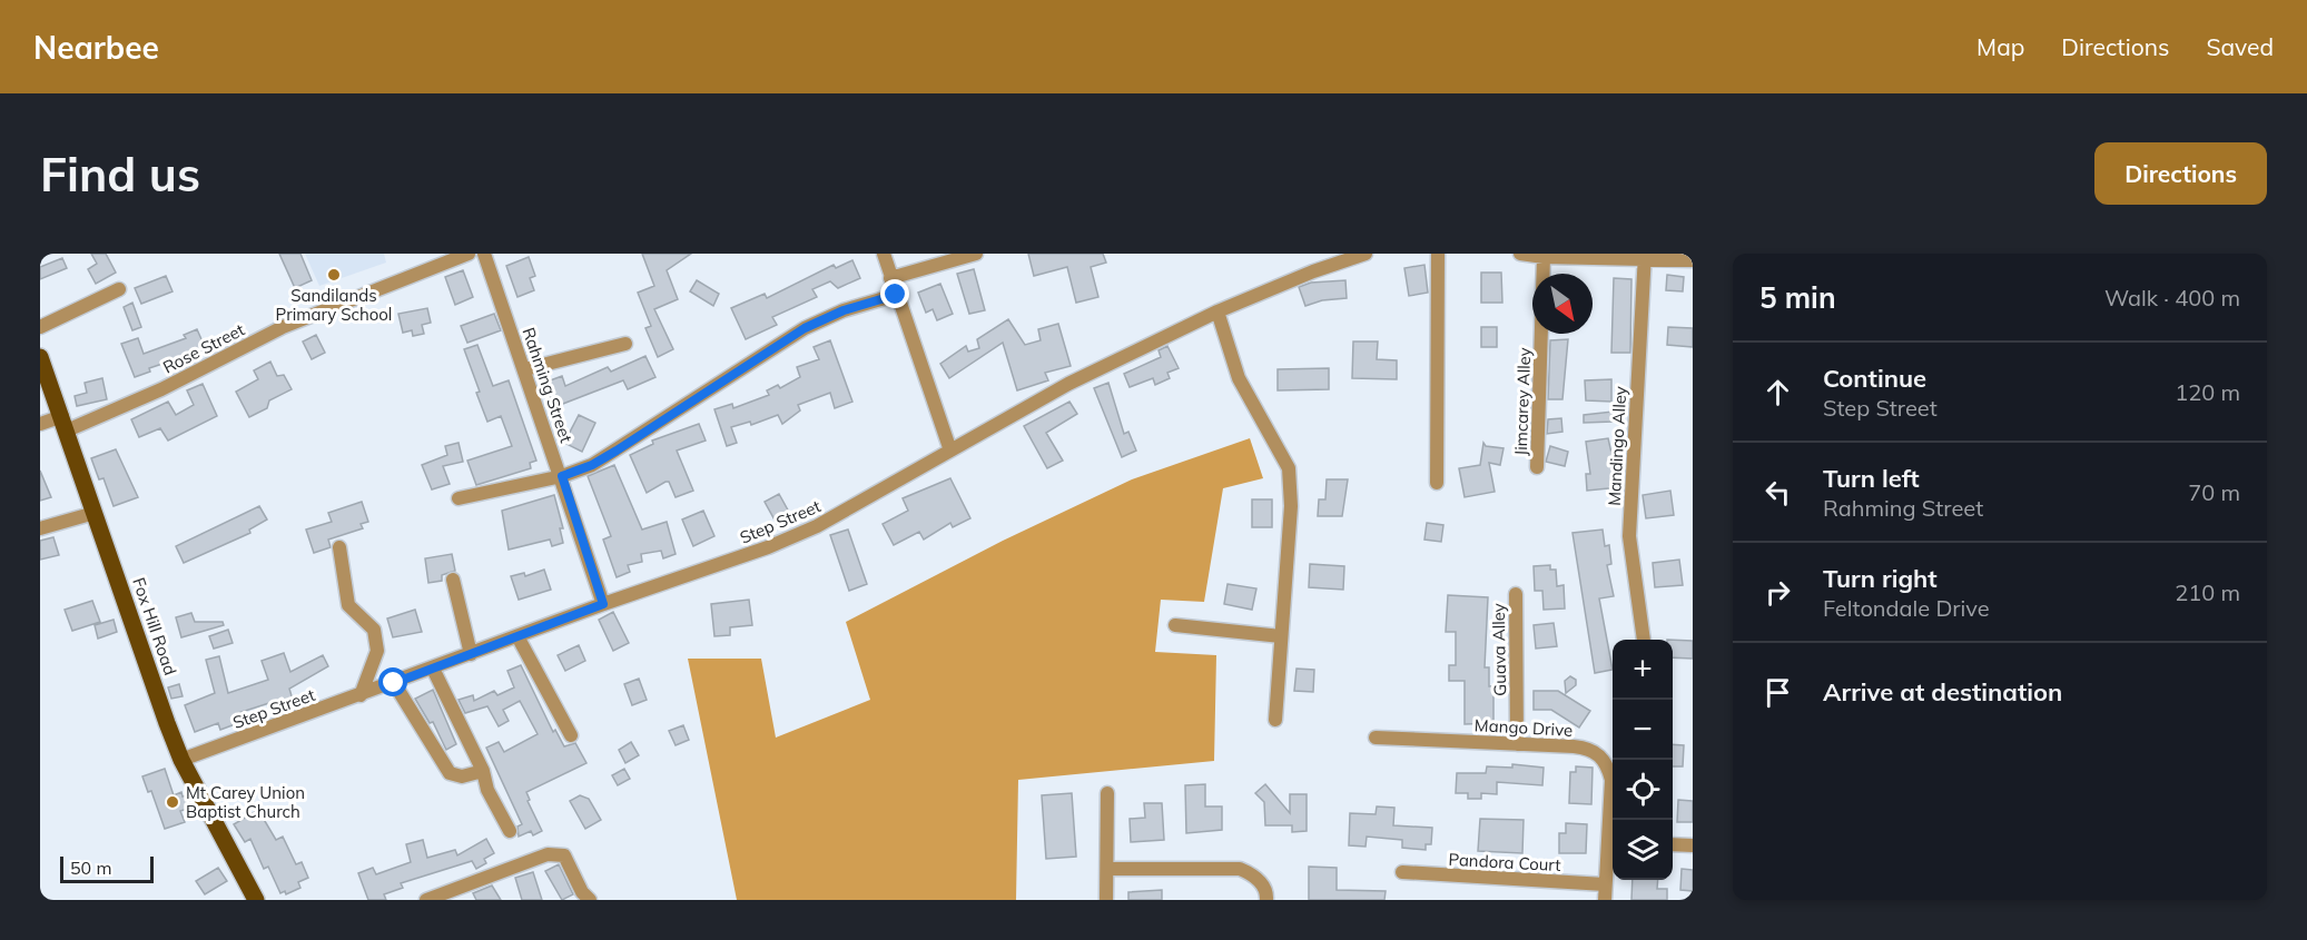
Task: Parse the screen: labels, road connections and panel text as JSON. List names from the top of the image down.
{
  "streets": {
    "main road": ["Fox Hill Road"],
    "street": [
      "Rose Street",
      "Rahming Street",
      "Jimcarey Alley",
      "Mandingo Alley",
      "Step Street",
      "Guava Alley",
      "Mango Drive",
      "Pandora Court"
    ]
  },
  "crossings": [
    ["Rose Street", "Fox Hill Road"],
    ["Rahming Street", "Step Street"],
    ["Step Street", "Fox Hill Road"],
    ["Guava Alley", "Mango Drive"],
    ["Mango Drive", "Pandora Court"]
  ],
  "places": ["Sandilands Primary School", "Mt Carey Union Baptist Church"],
  "scale_bar": "50 m",
  "north": "bottom right",
  "page": {
    "header": "Nearbee",
    "nav": ["Map", "Directions", "Saved"],
    "buttons": "Directions",
    "title": "Find us",
    "heading": ["5 min", "Walk · 400 m"],
    "list": [
      ["Continue", "Step Street", "120 m"],
      ["Turn left", "Rahming Street", "70 m"],
      ["Turn right", "Feltondale Drive", "210 m"],
      "Arrive at destination"
    ],
    "map_buttons": ["+", "−"],
    "scale": "50 m"
  }
}
